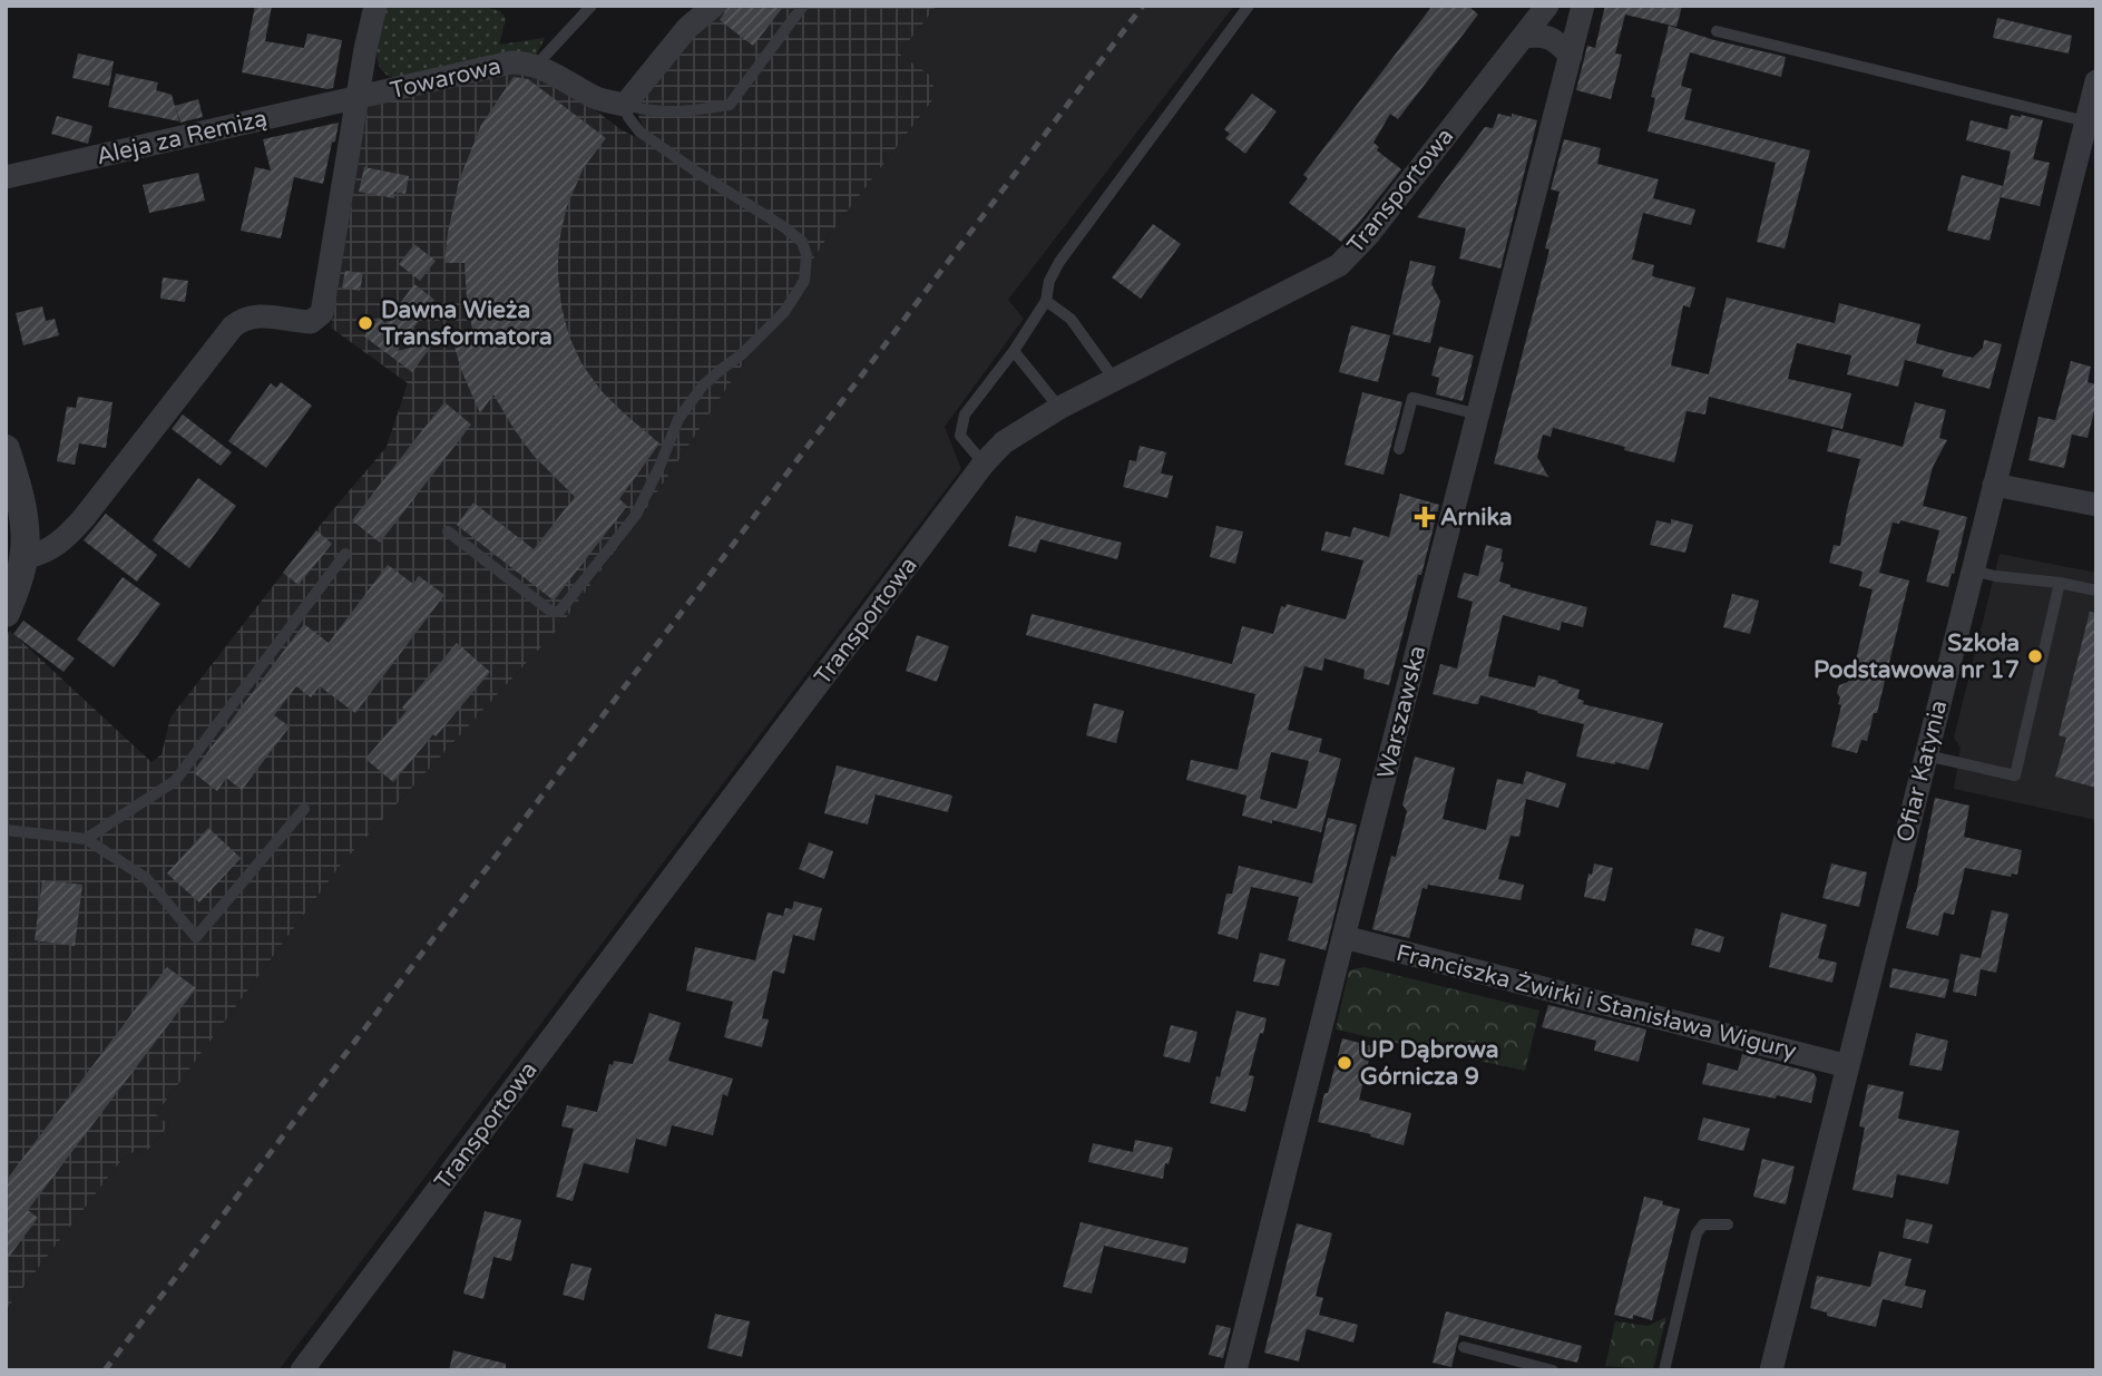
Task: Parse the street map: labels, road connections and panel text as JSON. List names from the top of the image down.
{
  "streets": {
    "street": [
      "Towarowa",
      "Aleja za Remizą",
      "Transportowa",
      "Warszawska",
      "Ofiar Katynia",
      "Franciszka Żwirki i Stanisława Wigury"
    ]
  },
  "crossings": [
    ["Towarowa", "Aleja za Remizą"],
    ["Warszawska", "Franciszka Żwirki i Stanisława Wigury"],
    ["Ofiar Katynia", "Franciszka Żwirki i Stanisława Wigury"]
  ],
  "places": {
    "other": ["Dawna Wieża Transformatora", "Szkoła Podstawowa nr 17", "UP Dąbrowa Górnicza 9"],
    "health": ["Arnika"]
  }
}
